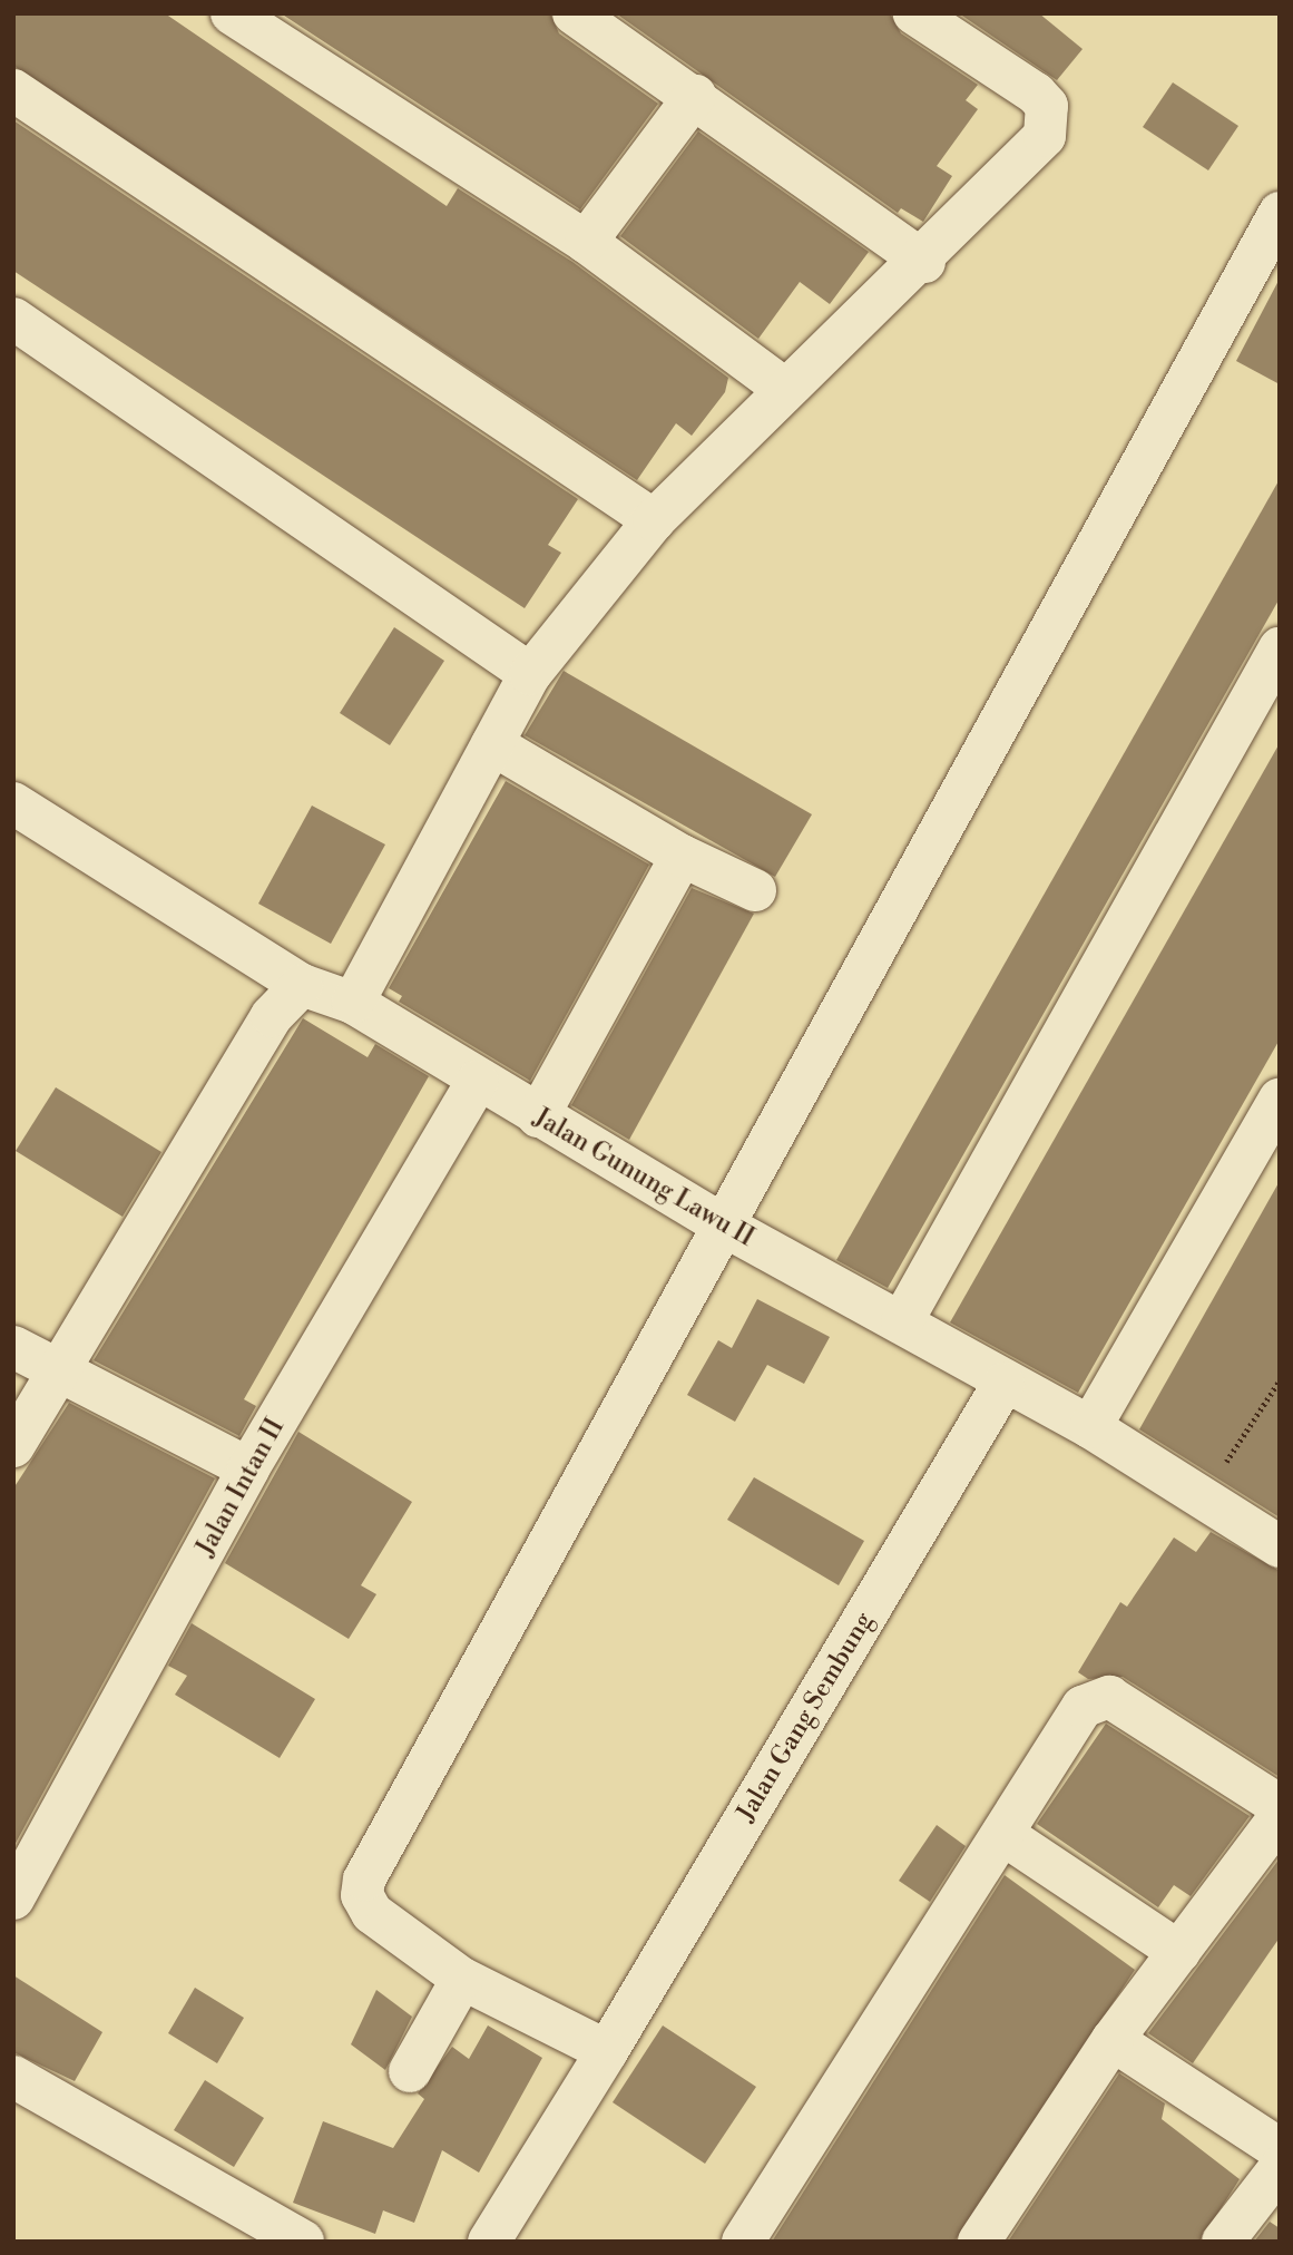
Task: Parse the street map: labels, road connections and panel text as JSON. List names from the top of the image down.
{
  "streets": {
    "street": ["Jalan Gunung Lawu II", "Jalan Intan II", "Jalan Gang Sembung"]
  },
  "crossings": [
    ["Jalan Gunung Lawu II", "Jalan Intan II"],
    ["Jalan Gunung Lawu II", "Jalan Gang Sembung"]
  ]
}
